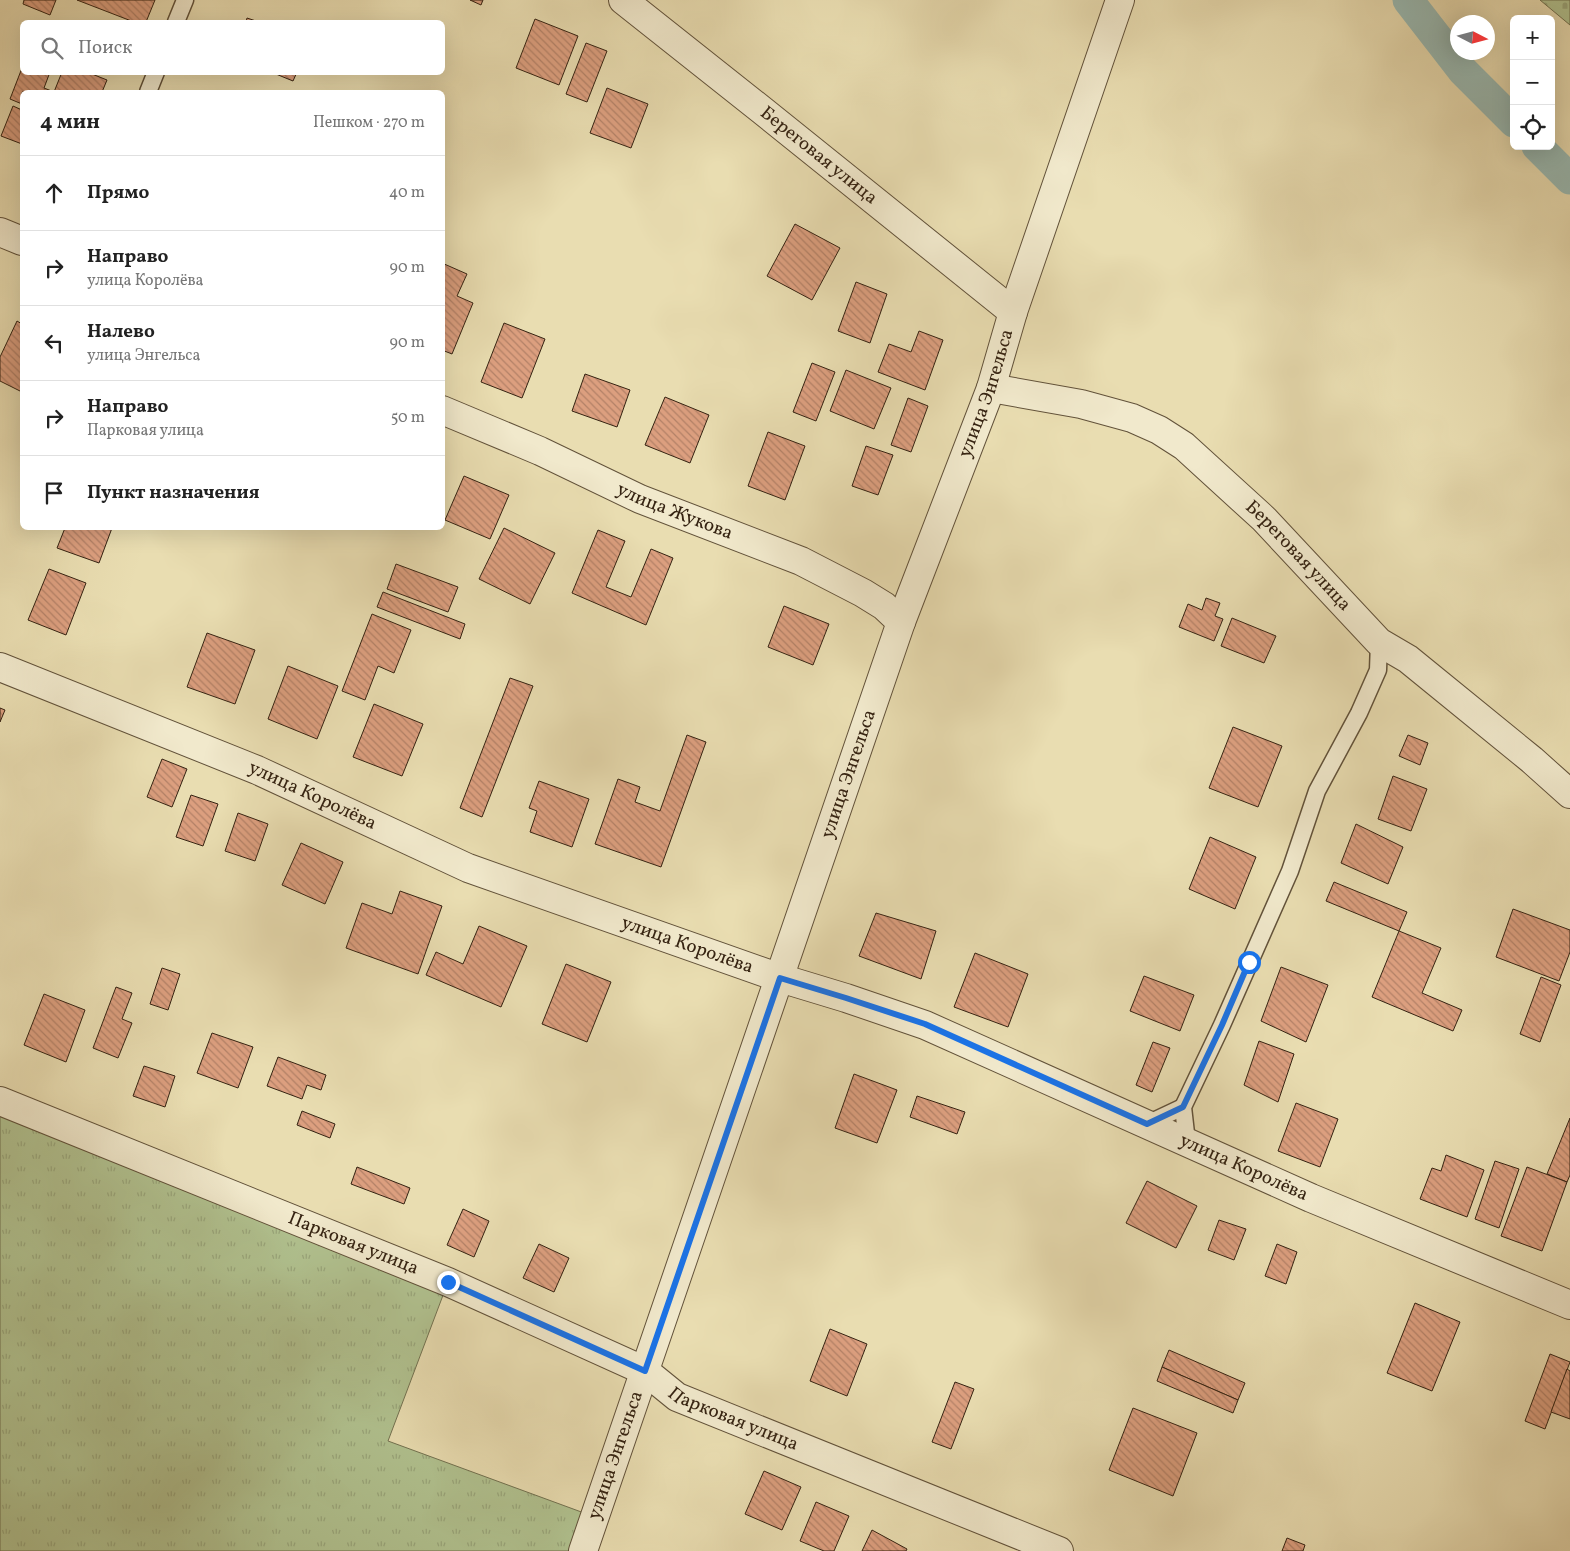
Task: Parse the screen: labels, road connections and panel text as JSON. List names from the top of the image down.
{
  "streets": {
    "street": [
      "Береговая улица",
      "улица Энгельса",
      "улица Жукова",
      "улица Королёва",
      "Парковая улица"
    ]
  },
  "crossings": [
    ["Береговая улица", "улица Энгельса"],
    ["улица Энгельса", "улица Жукова"],
    ["улица Энгельса", "улица Королёва"],
    ["улица Энгельса", "Парковая улица"]
  ],
  "north": "right",
  "page": {
    "map_buttons": ["+", "−"],
    "search": "Поиск",
    "heading": ["4 мин", "Пешком · 270 m"],
    "list": [
      ["Прямо", "40 m"],
      ["Направо", "улица Королёва", "90 m"],
      ["Налево", "улица Энгельса", "90 m"],
      ["Направо", "Парковая улица", "50 m"],
      "Пункт назначения"
    ]
  }
}
